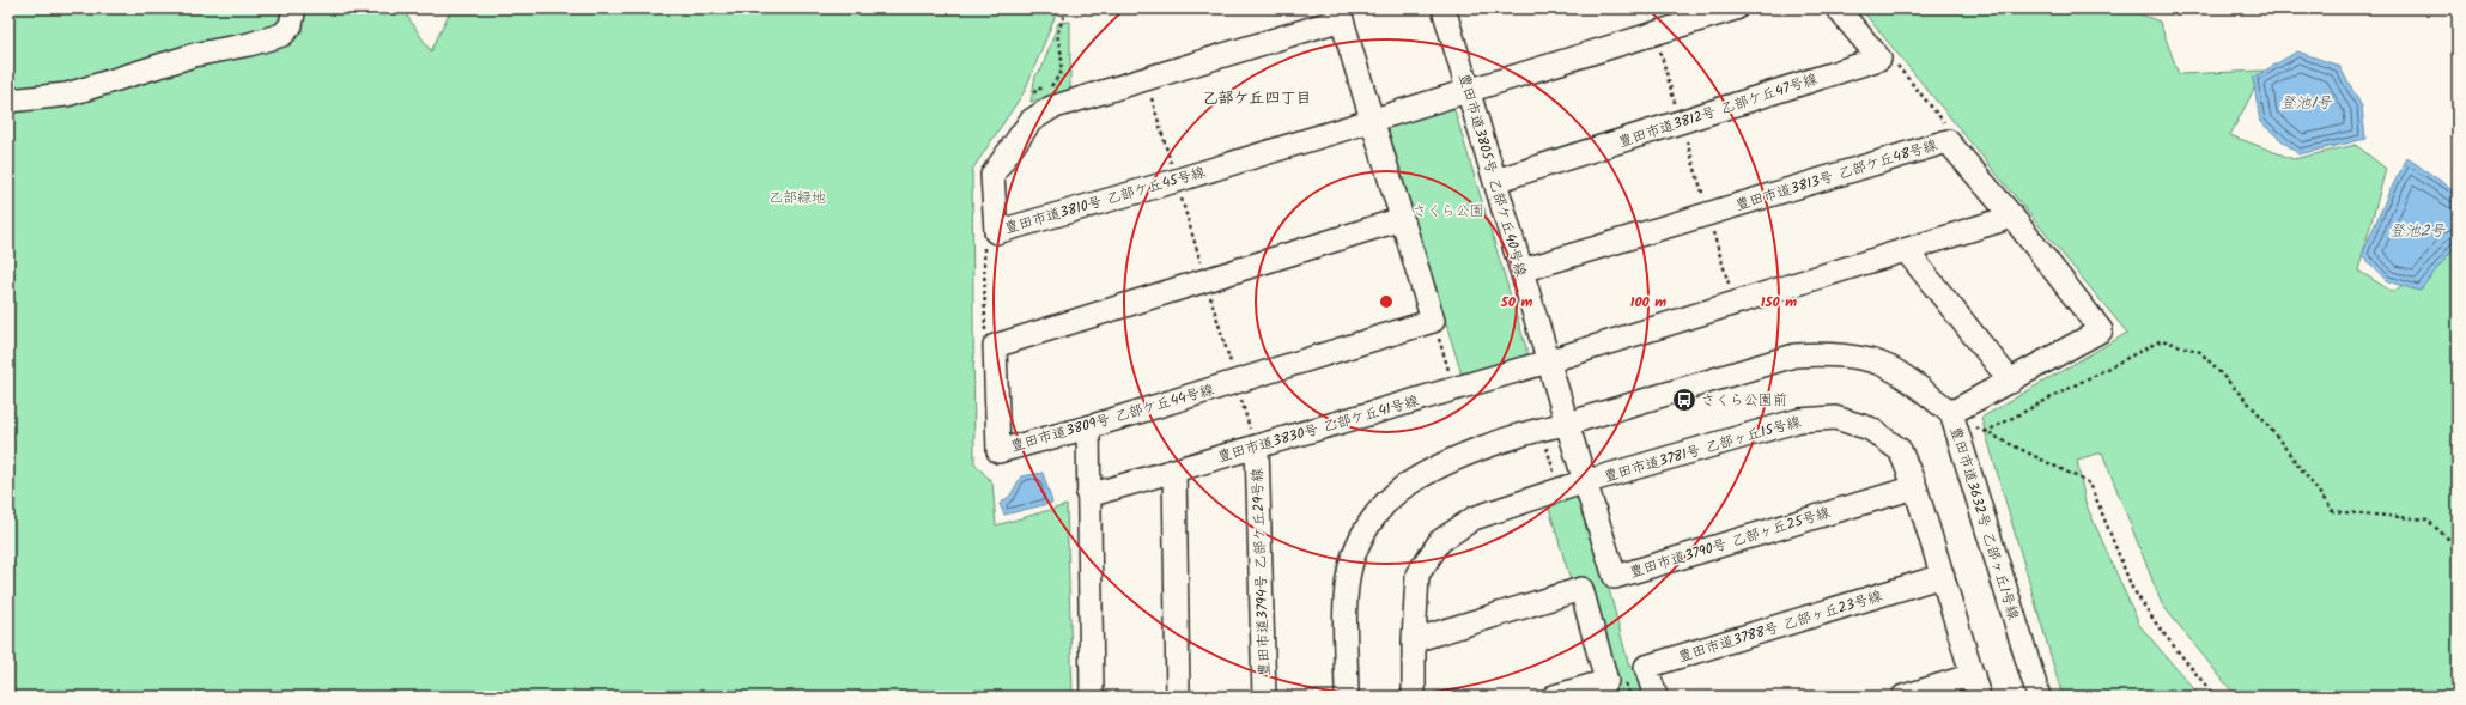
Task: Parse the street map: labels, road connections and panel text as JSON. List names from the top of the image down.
{
  "streets": {
    "street": [
      "豊田市道3812号 乙部ケ丘47号線",
      "豊田市道3805号 乙部ケ丘40号線",
      "豊田市道3813号 乙部ケ丘48号線",
      "豊田市道3810号 乙部ケ丘45号線",
      "豊田市道3809号 乙部ケ丘44号線",
      "豊田市道3830号 乙部ケ丘41号線",
      "豊田市道3781号 乙部ヶ丘15号線",
      "豊田市道3632号 乙部ヶ丘1号線",
      "豊田市道3790号 乙部ヶ丘25号線",
      "豊田市道3794号 乙部ケ丘29号線",
      "豊田市道3788号 乙部ヶ丘23号線"
    ]
  },
  "crossings": [
    ["豊田市道3812号 乙部ケ丘47号線", "豊田市道3805号 乙部ケ丘40号線"],
    ["豊田市道3805号 乙部ケ丘40号線", "豊田市道3813号 乙部ケ丘48号線"],
    ["豊田市道3805号 乙部ケ丘40号線", "豊田市道3810号 乙部ケ丘45号線"],
    ["豊田市道3805号 乙部ケ丘40号線", "豊田市道3830号 乙部ケ丘41号線"],
    ["豊田市道3805号 乙部ケ丘40号線", "豊田市道3632号 乙部ヶ丘1号線"],
    ["豊田市道3805号 乙部ケ丘40号線", "豊田市道3790号 乙部ヶ丘25号線"],
    ["豊田市道3813号 乙部ケ丘48号線", "豊田市道3830号 乙部ケ丘41号線"],
    ["豊田市道3813号 乙部ケ丘48号線", "豊田市道3632号 乙部ヶ丘1号線"],
    ["豊田市道3830号 乙部ケ丘41号線", "豊田市道3794号 乙部ケ丘29号線"],
    ["豊田市道3781号 乙部ヶ丘15号線", "豊田市道3790号 乙部ヶ丘25号線"],
    ["豊田市道3781号 乙部ヶ丘15号線", "豊田市道3788号 乙部ヶ丘23号線"],
    ["豊田市道3632号 乙部ヶ丘1号線", "豊田市道3790号 乙部ヶ丘25号線"]
  ],
  "districts": ["乙部ケ丘四丁目"],
  "water": ["登池1号", "登池2号"],
  "parks": ["乙部緑地", "さくら公園"],
  "places": {
    "bus stop": ["さくら公園前"]
  },
  "rings": ["50 m", "100 m", "150 m"]
}
